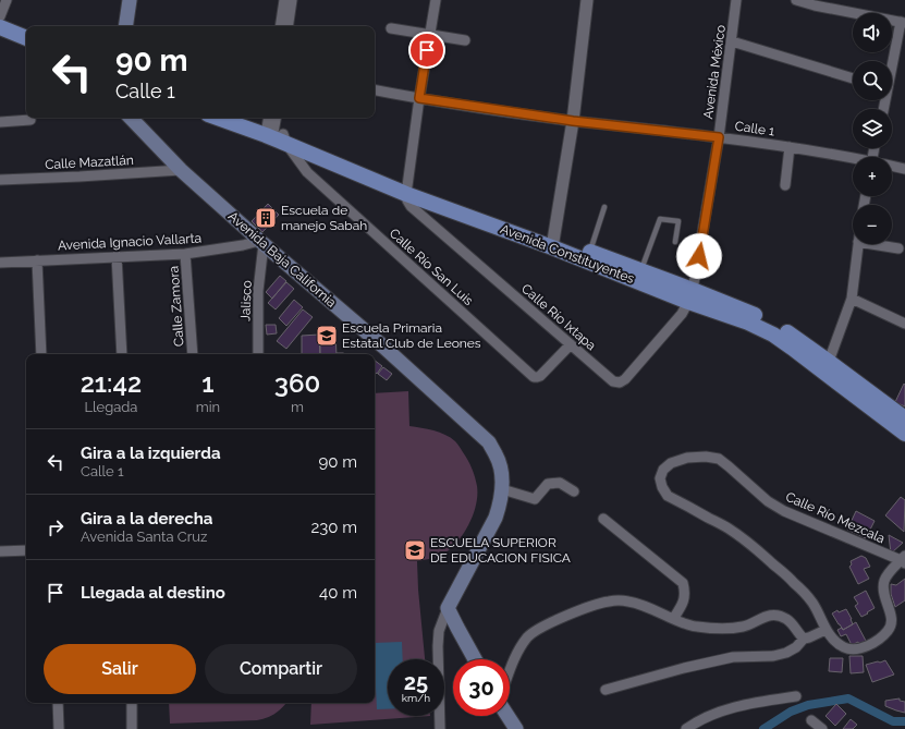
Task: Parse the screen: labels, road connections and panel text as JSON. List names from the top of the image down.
{
  "streets": {
    "main road": ["Avenida Constituyentes", "Avenida Baja California"],
    "street": [
      "Avenida México",
      "Calle 1",
      "Calle Mazatlán",
      "Avenida Ignacio Vallarta",
      "Calle Río San Luis",
      "Jalisco",
      "Calle Zamora",
      "Calle Río Ixtapa",
      "Calle Río Mezcala"
    ]
  },
  "crossings": [
    ["Avenida México", "Calle 1"],
    ["Avenida México", "Avenida Constituyentes"],
    ["Avenida México", "Calle Río Ixtapa"],
    ["Calle Mazatlán", "Avenida Baja California"],
    ["Avenida Ignacio Vallarta", "Avenida Baja California"],
    ["Avenida Ignacio Vallarta", "Jalisco"],
    ["Avenida Ignacio Vallarta", "Calle Zamora"],
    ["Avenida Constituyentes", "Calle Río San Luis"],
    ["Avenida Constituyentes", "Calle Río Ixtapa"],
    ["Avenida Baja California", "Jalisco"],
    ["Calle Río San Luis", "Calle Río Ixtapa"]
  ],
  "places": {
    "building": ["Escuela de manejo Sabah"],
    "school or university": ["Escuela Primaria Estatal Club de Leones", "ESCUELA SUPERIOR DE EDUCACION FISICA"]
  },
  "page": {
    "map_buttons": ["+", "−"],
    "turn": ["90 m", "Calle 1"],
    "eta": [
      "21:42",
      "Llegada",
      "1",
      "min",
      "360",
      "m"
    ],
    "list": [
      {
        "name": "Gira a la izquierda",
        "note": "Calle 1",
        "value": "90 m"
      },
      {
        "name": "Gira a la derecha",
        "note": "Avenida Santa Cruz",
        "value": "230 m"
      },
      {
        "name": "Llegada al destino",
        "value": "40 m"
      }
    ],
    "buttons": ["Salir", "Compartir"],
    "speed": "25 km/h",
    "limit": "30"
  }
}
